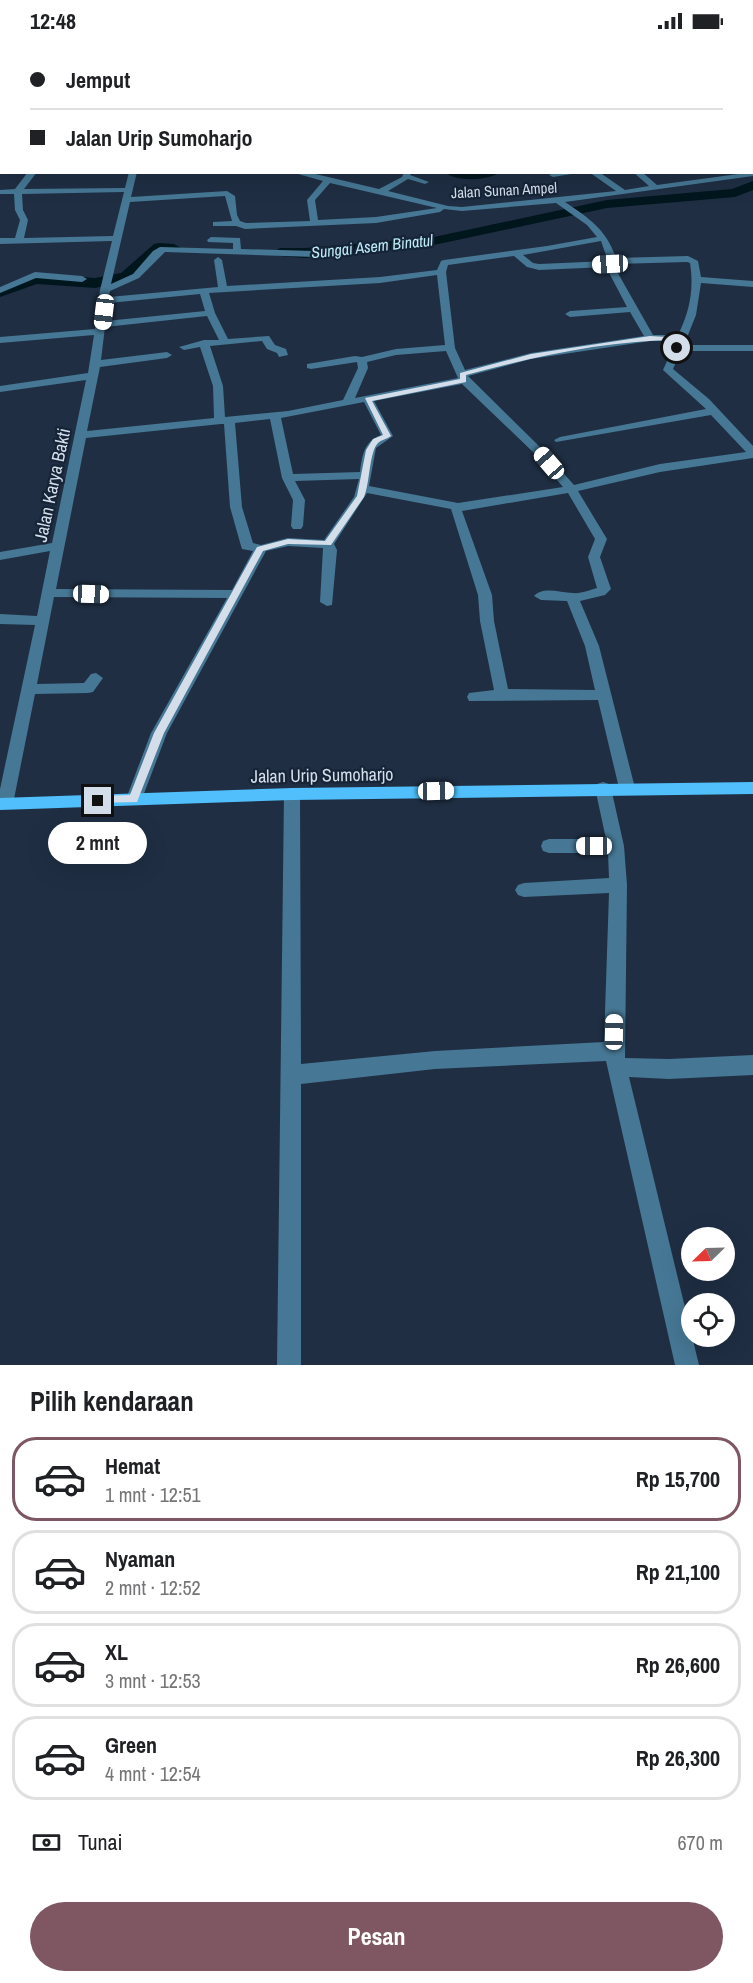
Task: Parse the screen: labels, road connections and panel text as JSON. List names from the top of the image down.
{
  "streets": {
    "main road": ["Jalan Urip Sumoharjo"],
    "street": ["Jalan Sunan Ampel", "Jalan Karya Bakti"]
  },
  "crossings": [
    ["Jalan Karya Bakti", "Jalan Urip Sumoharjo"]
  ],
  "water": ["Sungai Asem Binatul"],
  "north": "bottom left",
  "page": {
    "status": "12:48",
    "banner": ["Jemput", "Jalan Urip Sumoharjo"],
    "bubble": "2 mnt",
    "heading": "Pilih kendaraan",
    "list": [
      {
        "name": "Hemat",
        "note": "1 mnt · 12:51",
        "value": "Rp 15,700"
      },
      {
        "name": "Nyaman",
        "note": "2 mnt · 12:52",
        "value": "Rp 21,100"
      },
      {
        "name": "XL",
        "note": "3 mnt · 12:53",
        "value": "Rp 26,600"
      },
      {
        "name": "Green",
        "note": "4 mnt · 12:54",
        "value": "Rp 26,300"
      }
    ],
    "pay": ["Tunai", "670 m"],
    "buttons": "Pesan"
  }
}
